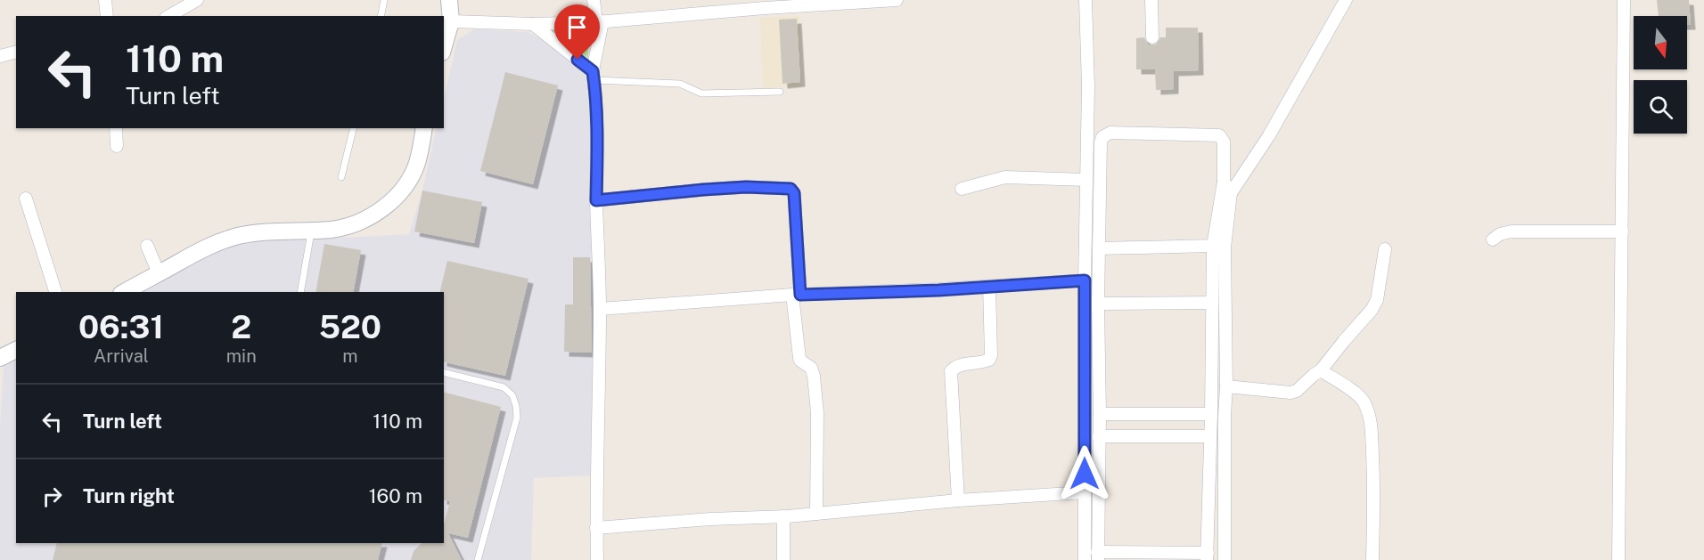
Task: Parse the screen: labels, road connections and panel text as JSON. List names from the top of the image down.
{
  "north": "bottom",
  "page": {
    "turn": ["110 m", "Turn left"],
    "eta": [
      "06:31",
      "Arrival",
      "2",
      "min",
      "520",
      "m"
    ],
    "list": [
      {
        "name": "Turn left",
        "value": "110 m"
      },
      {
        "name": "Turn right",
        "value": "160 m"
      }
    ]
  }
}
